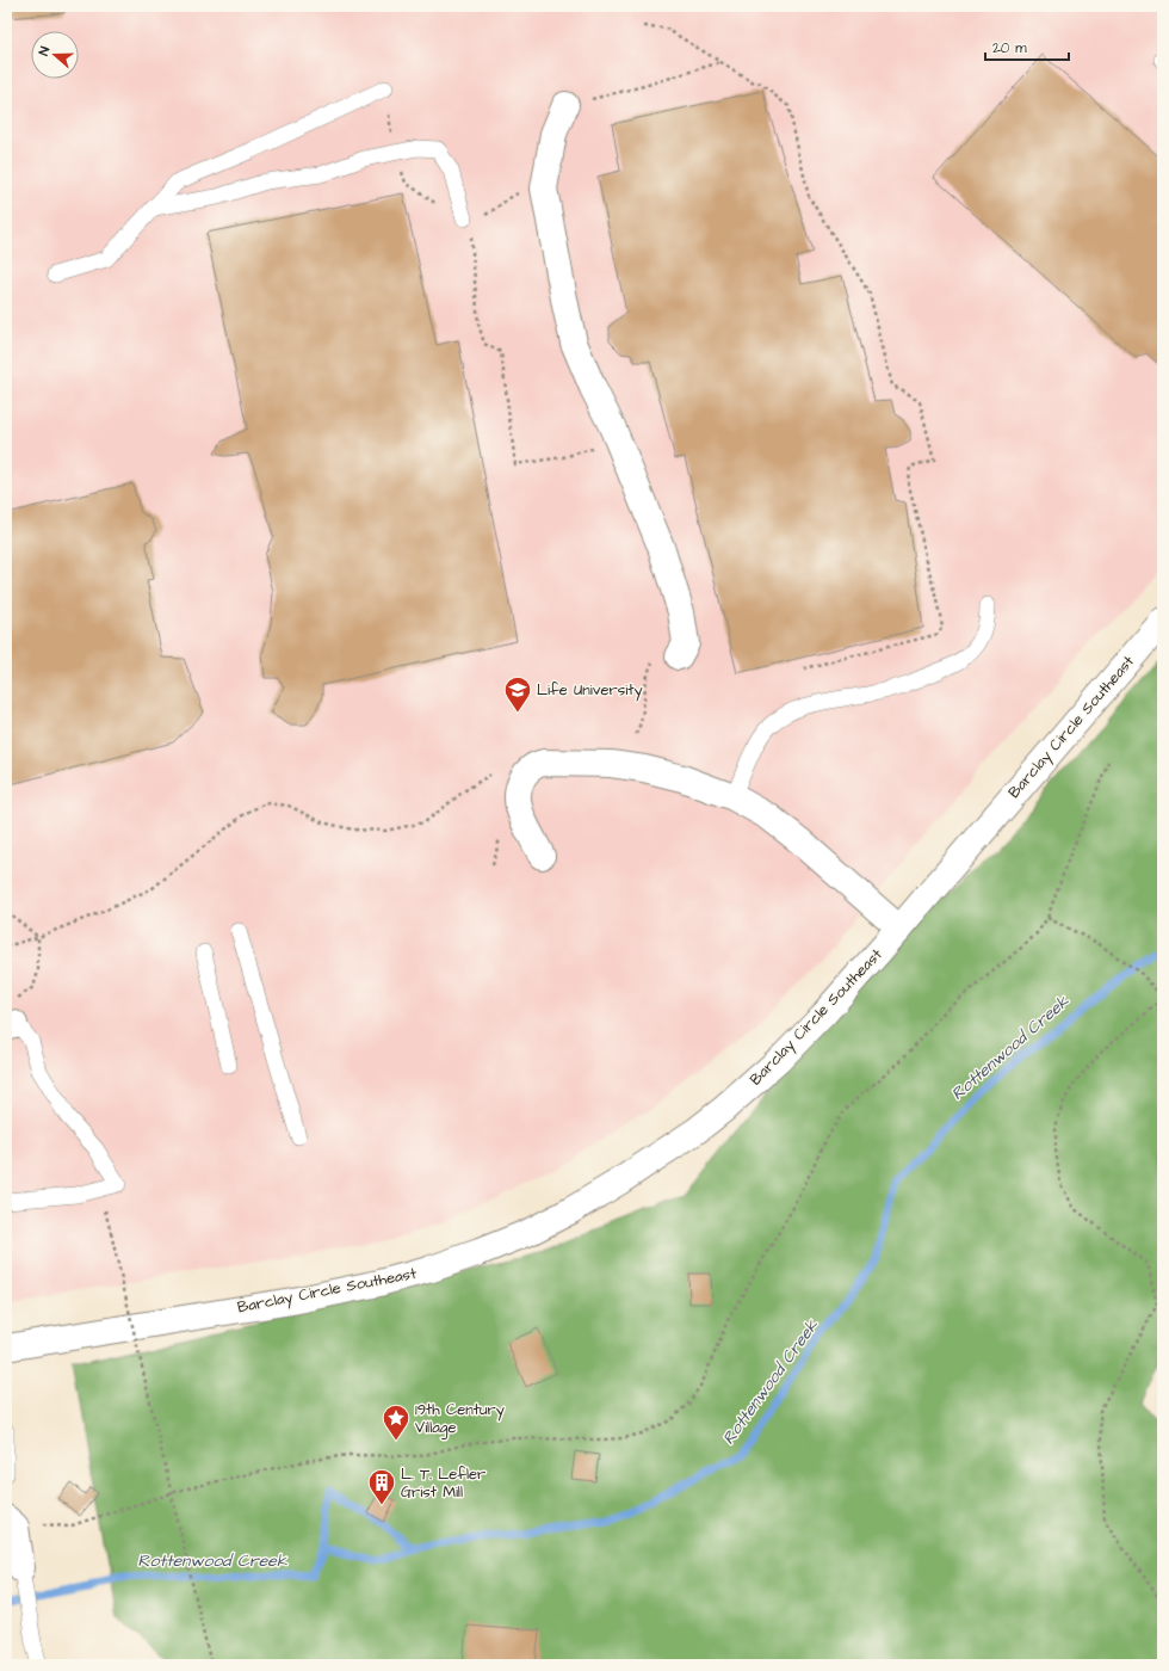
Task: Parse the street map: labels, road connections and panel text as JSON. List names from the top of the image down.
{
  "streets": {
    "street": ["Barclay Circle Southeast"]
  },
  "water": ["Rottenwood Creek"],
  "places": {
    "school or university": ["Life University"],
    "place": ["19th Century Village"],
    "building": ["L. T. Lefler Grist Mill"]
  },
  "scale_bar": "20 m",
  "north": "left"
}
